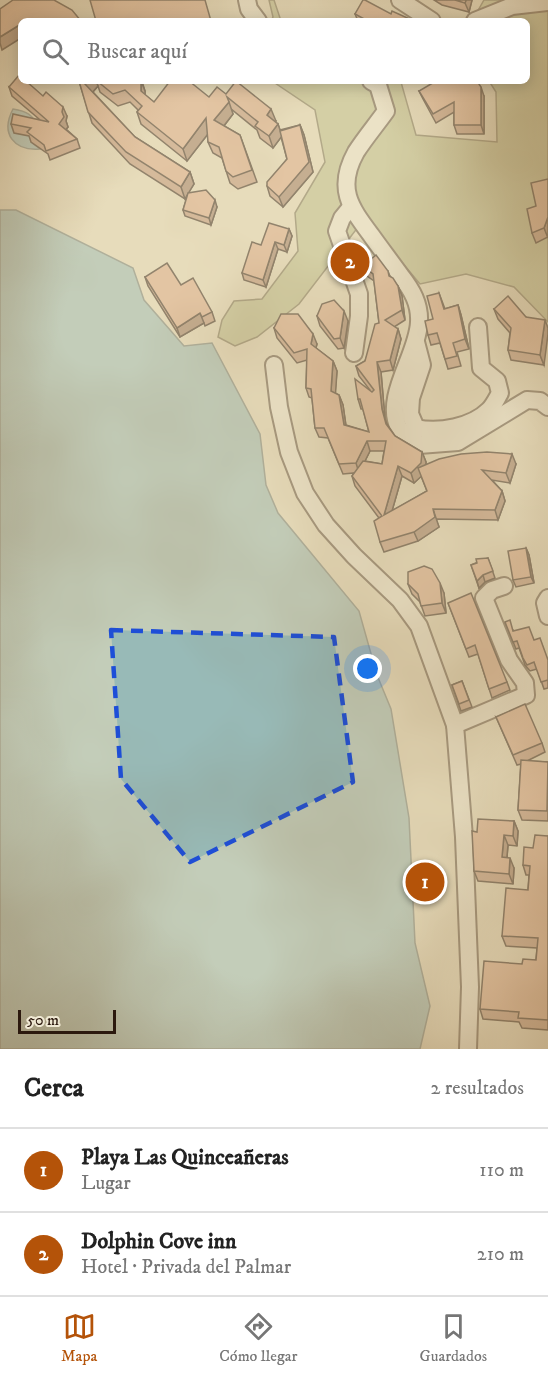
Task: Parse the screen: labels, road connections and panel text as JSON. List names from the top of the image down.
{
  "scale_bar": "50 m",
  "page": {
    "search": "Buscar aquí",
    "pins": ["2", "1"],
    "scale": "50 m",
    "heading": ["Cerca", "2 resultados"],
    "list": [
      {
        "mark": "1",
        "name": "Playa Las Quinceañeras",
        "note": "Lugar",
        "value": "110 m"
      },
      {
        "mark": "2",
        "name": "Dolphin Cove inn",
        "note": "Hotel · Privada del Palmar",
        "value": "210 m"
      }
    ],
    "nav": ["Mapa", "Cómo llegar", "Guardados"]
  }
}
